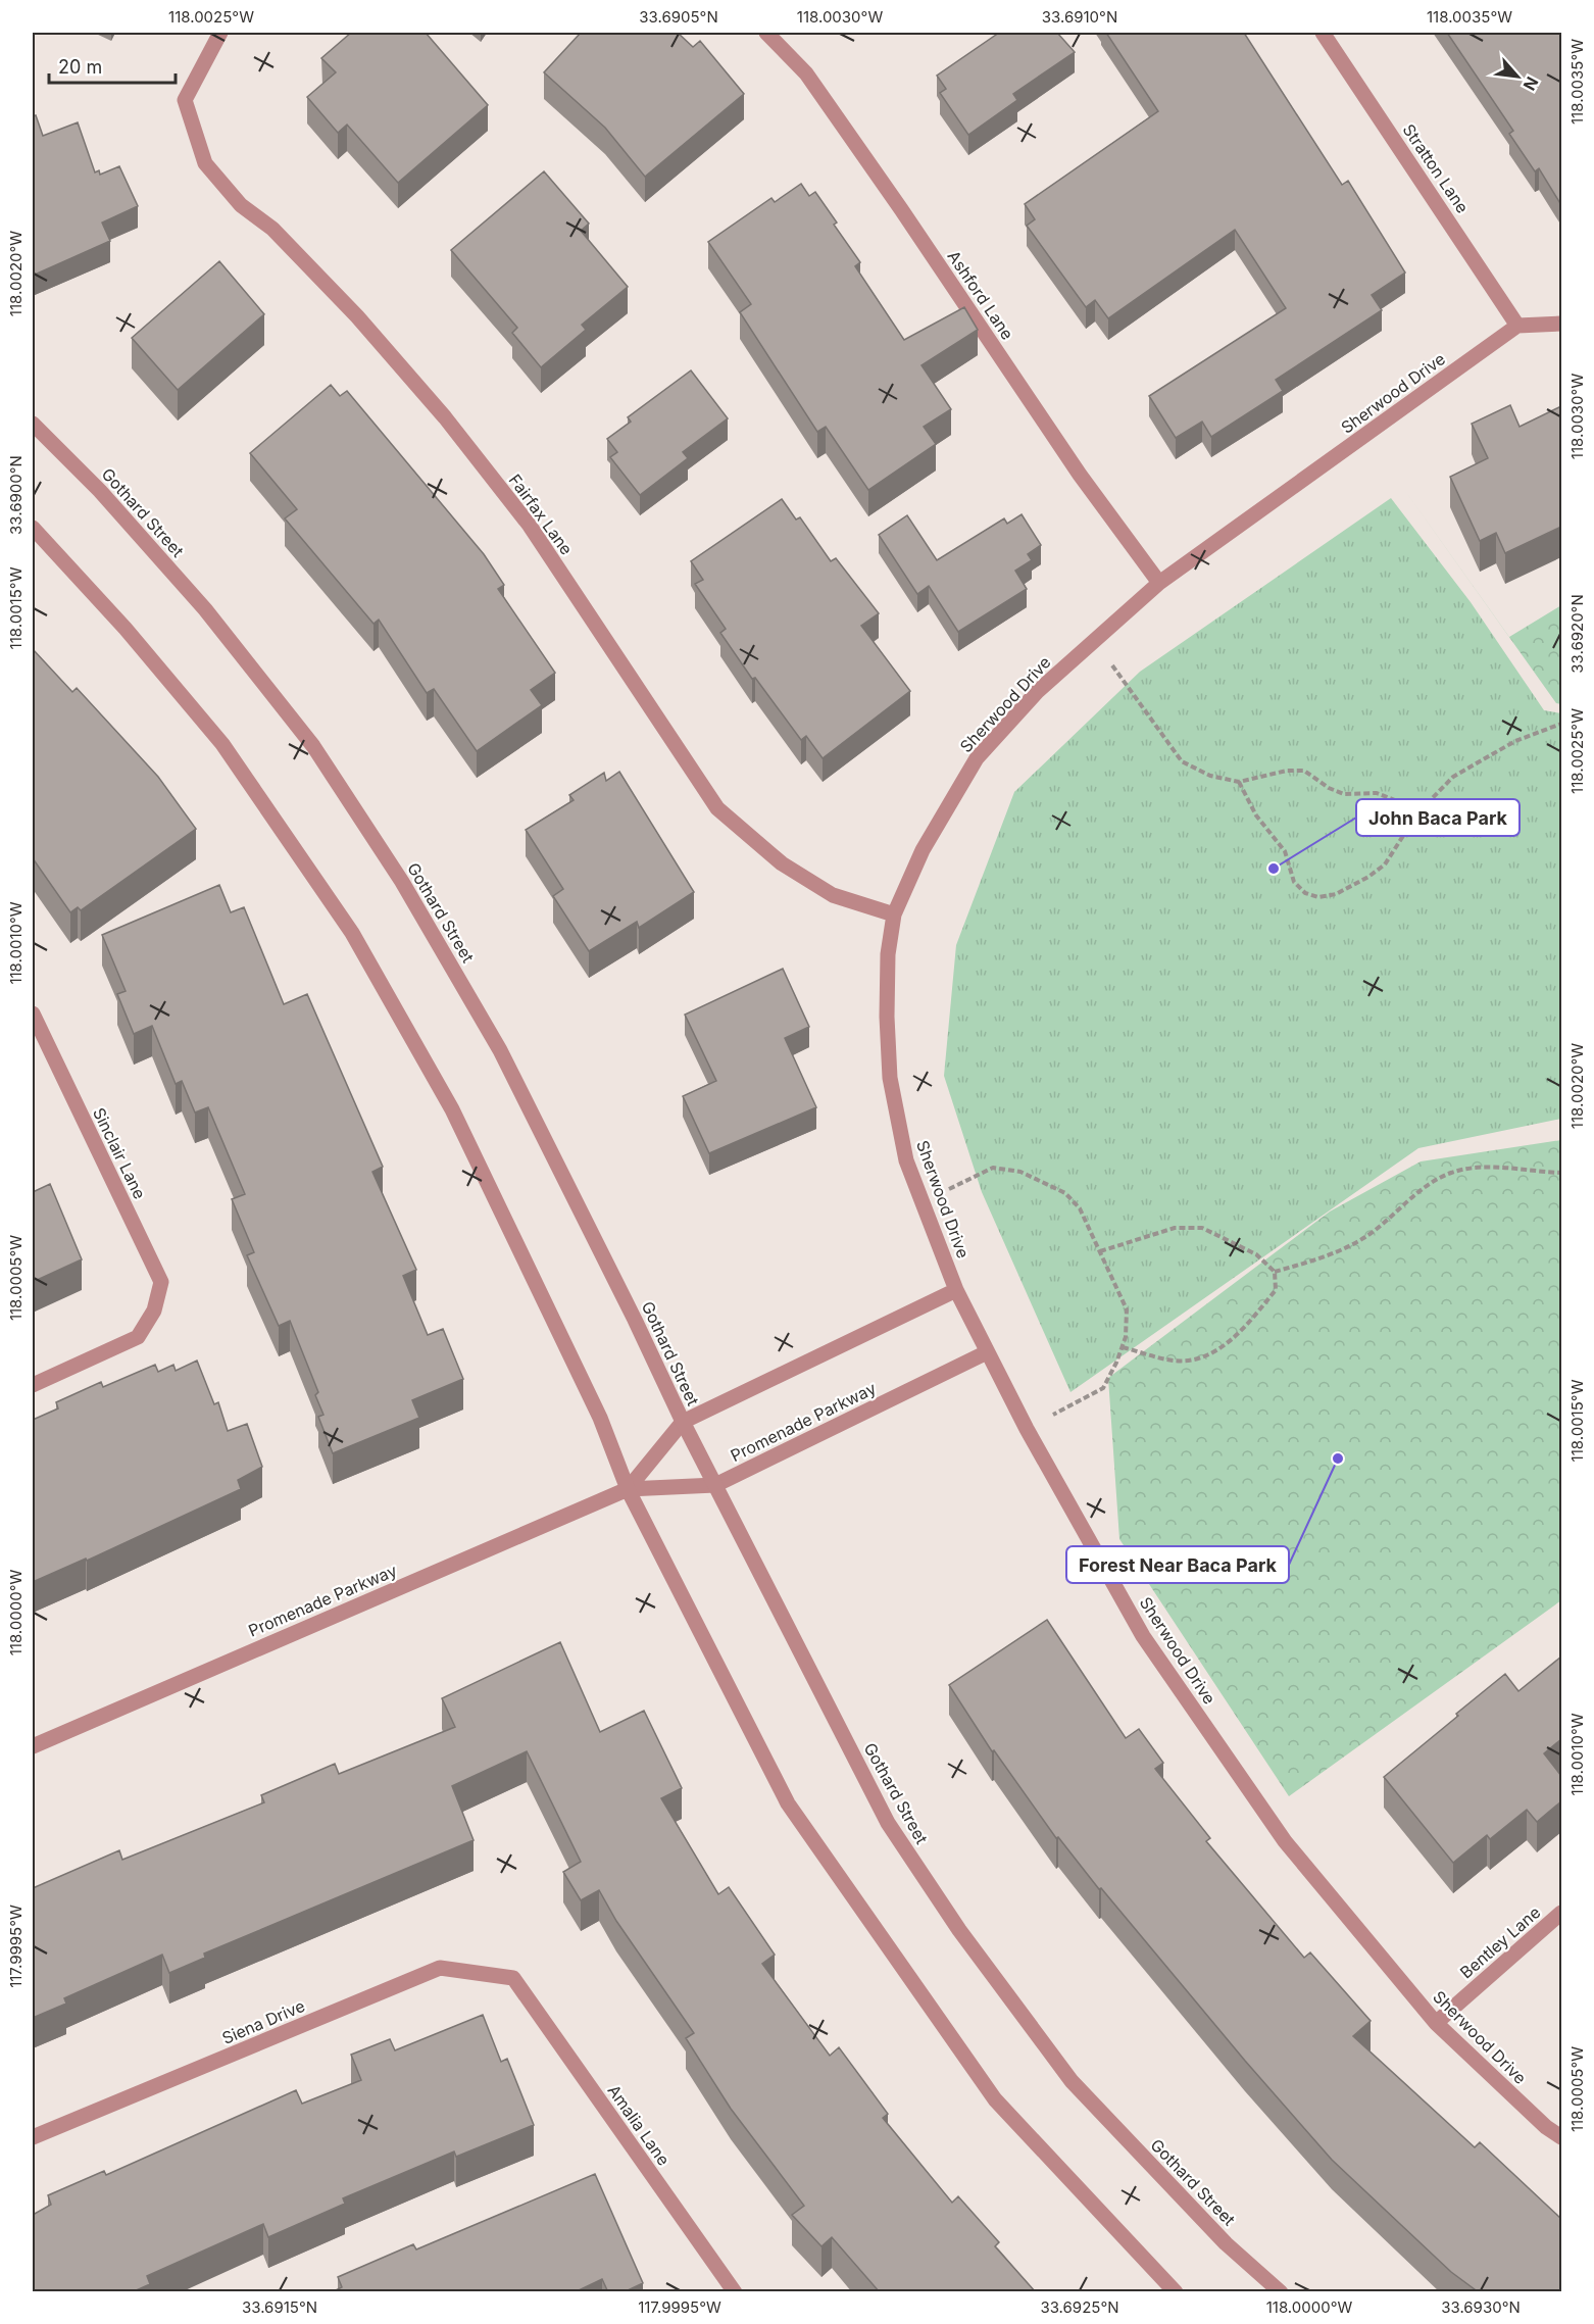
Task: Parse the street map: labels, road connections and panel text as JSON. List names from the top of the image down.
{
  "streets": {
    "street": [
      "Stratton Lane",
      "Ashford Lane",
      "Sherwood Drive",
      "Gothard Street",
      "Fairfax Lane",
      "Sinclair Lane",
      "Promenade Parkway",
      "Bentley Lane",
      "Siena Drive",
      "Amalia Lane"
    ]
  },
  "crossings": [
    ["Stratton Lane", "Sherwood Drive"],
    ["Ashford Lane", "Sherwood Drive"],
    ["Sherwood Drive", "Fairfax Lane"],
    ["Sherwood Drive", "Promenade Parkway"],
    ["Sherwood Drive", "Bentley Lane"],
    ["Gothard Street", "Promenade Parkway"],
    ["Siena Drive", "Amalia Lane"]
  ],
  "places": ["John Baca Park", "Forest Near Baca Park"],
  "scale_bar": "20 m",
  "north": "bottom right",
  "coordinates": [
    "118.0025°W",
    "33.6905°N",
    "118.0030°W",
    "33.6910°N",
    "118.0035°W",
    "118.0020°W",
    "33.6900°N",
    "118.0015°W",
    "33.6920°N",
    "118.0010°W",
    "118.0005°W",
    "118.0000°W",
    "117.9995°W",
    "33.6915°N",
    "33.6925°N",
    "33.6930°N"
  ]
}
